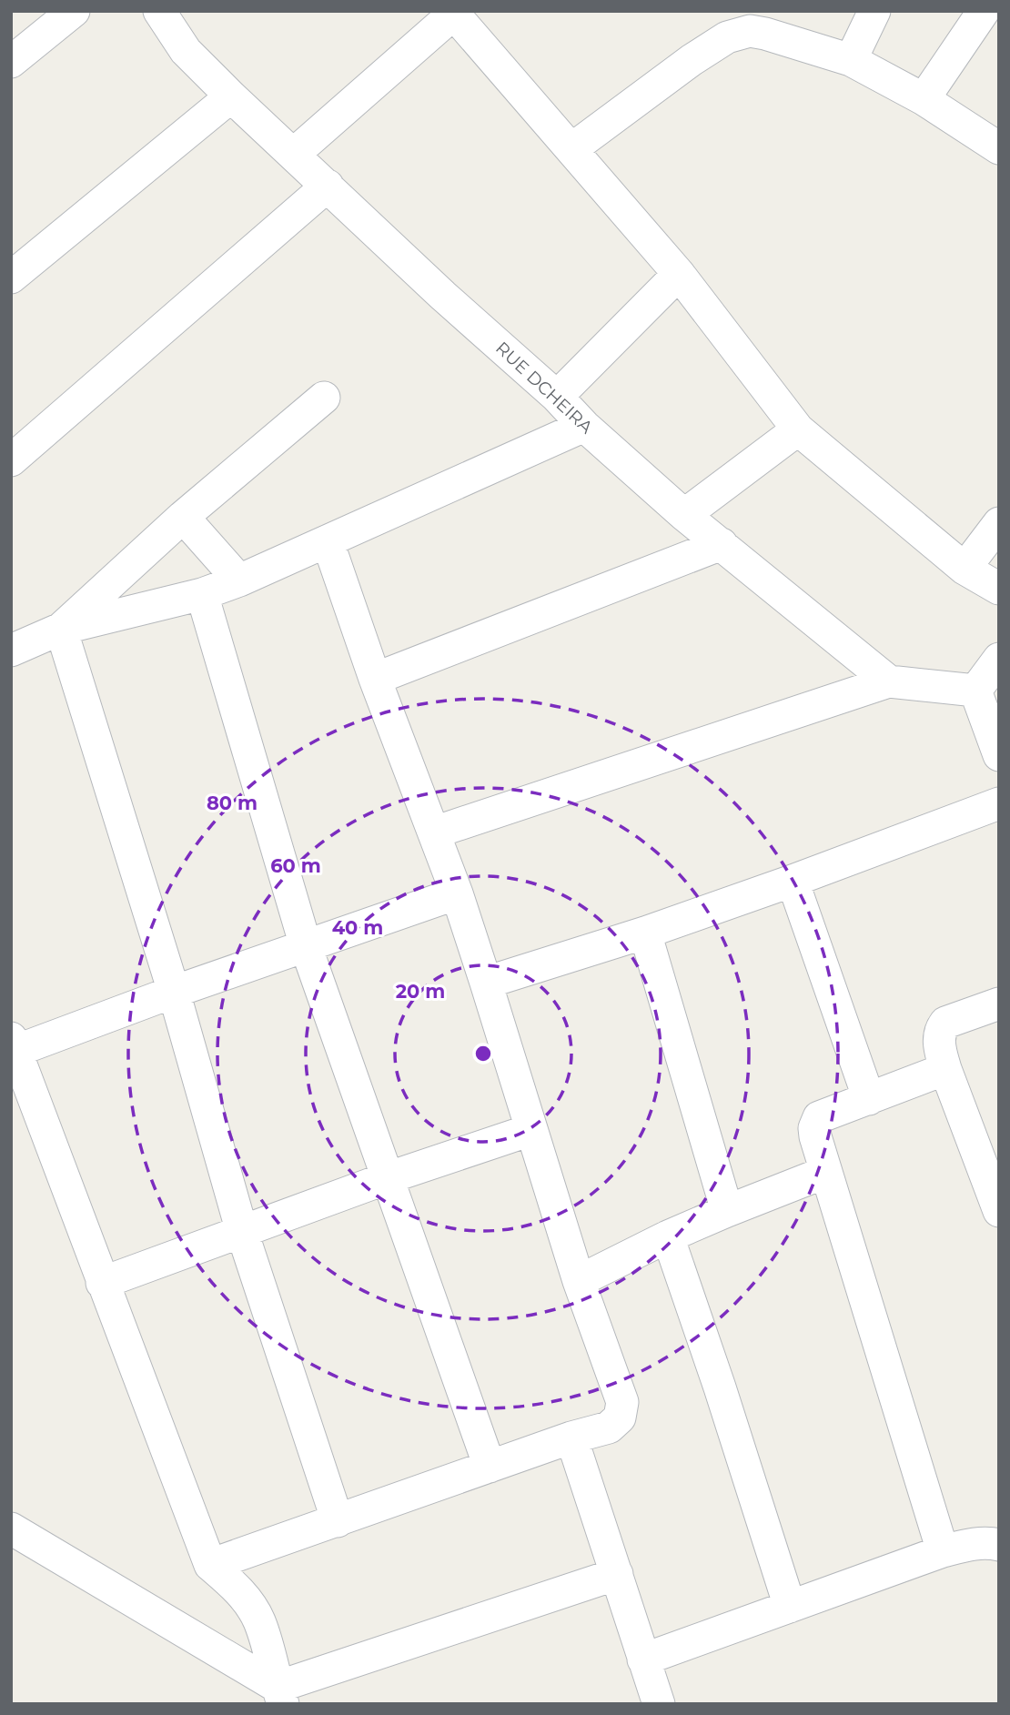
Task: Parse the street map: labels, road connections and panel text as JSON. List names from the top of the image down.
{
  "streets": {
    "street": ["RUE DCHEIRA"]
  },
  "rings": [
    "80 m",
    "60 m",
    "40 m",
    "20 m"
  ]
}
